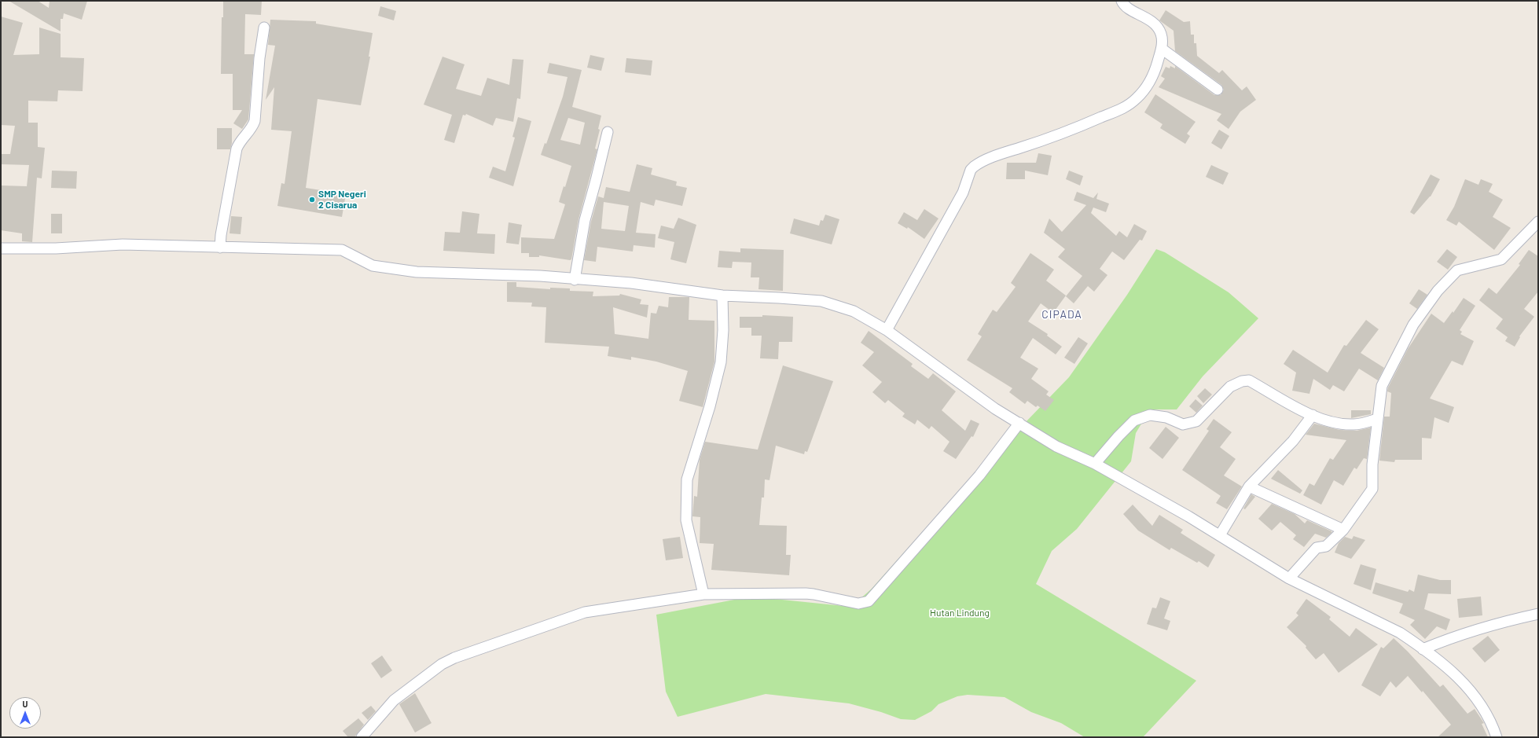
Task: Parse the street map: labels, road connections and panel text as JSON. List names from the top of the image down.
{
  "districts": ["CIPADA"],
  "parks": ["Hutan Lindung"],
  "places": ["SMP Negeri 2 Cisarua"],
  "north": "top"
}
